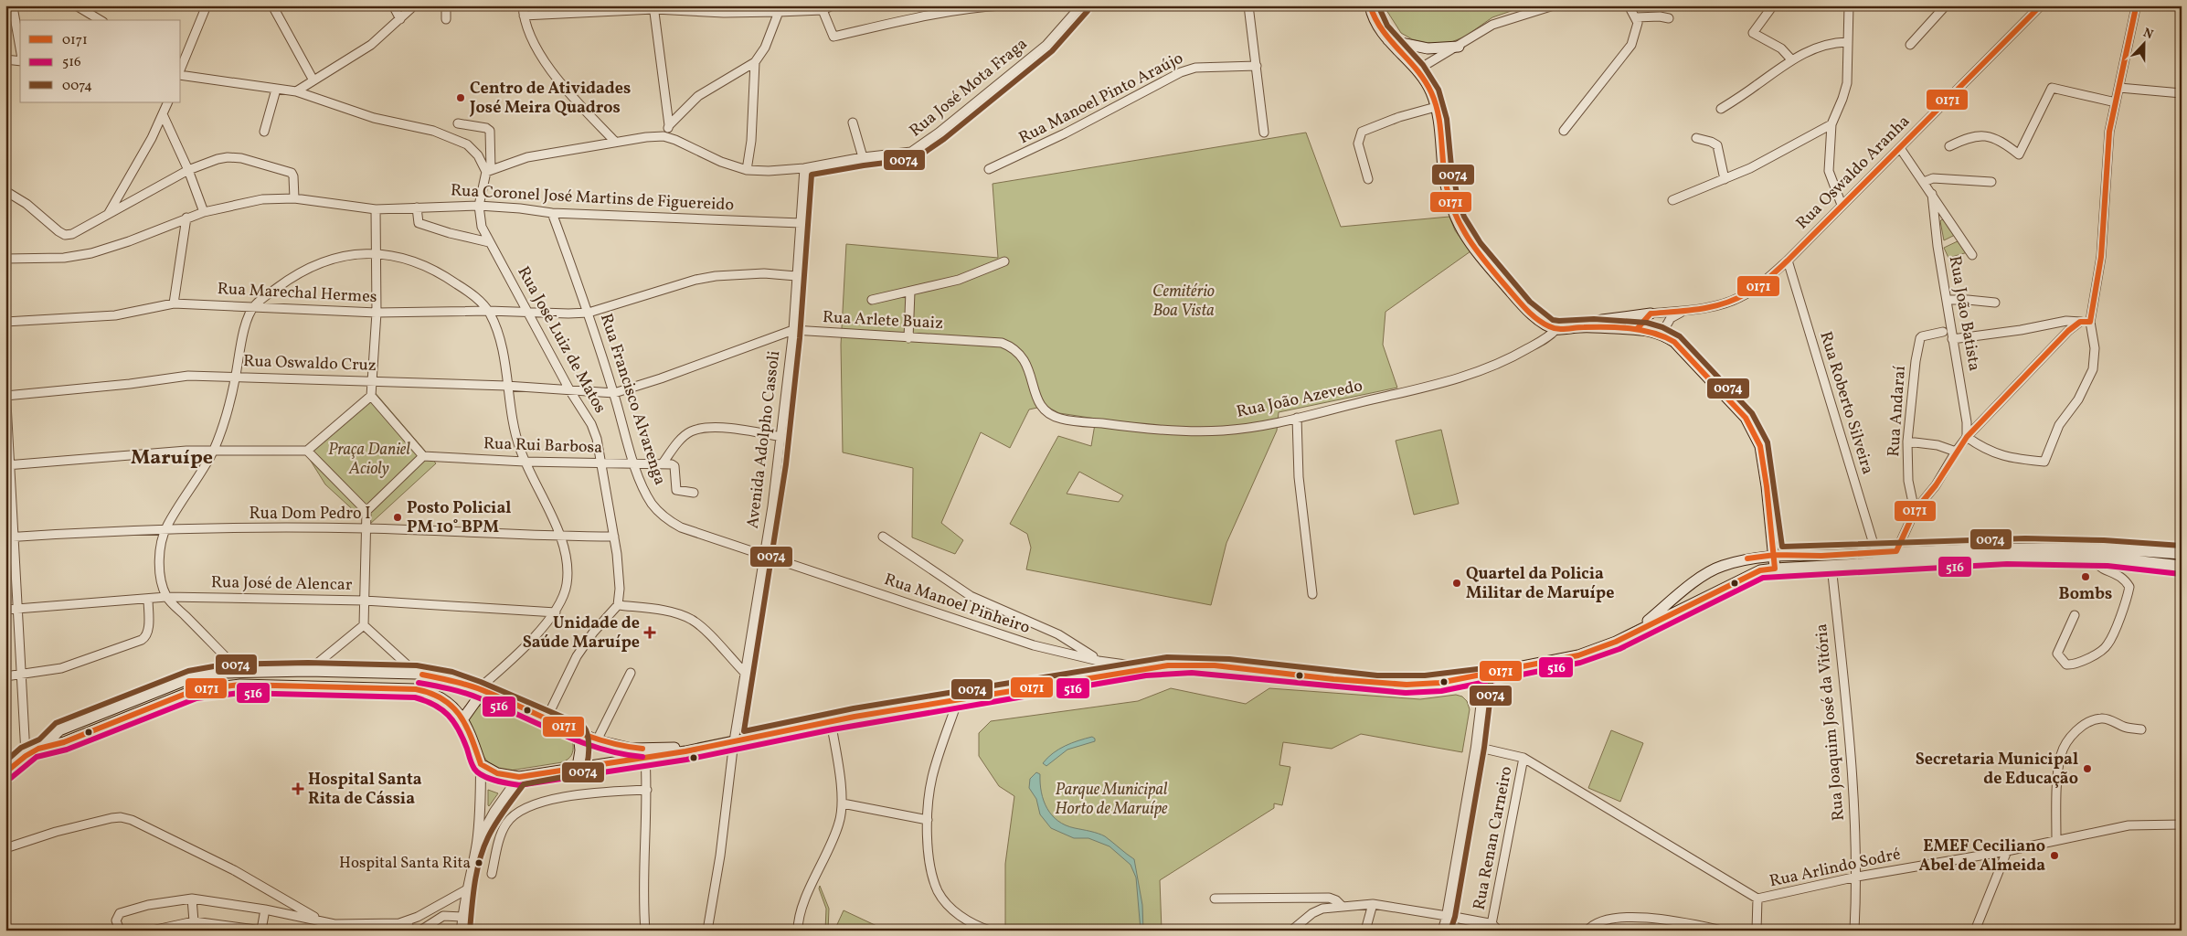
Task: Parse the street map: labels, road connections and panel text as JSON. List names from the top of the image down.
{
  "streets": {
    "street": [
      "Rua José Mota Fraga",
      "Rua Manoel Pinto Araújo",
      "Rua Oswaldo Aranha",
      "Rua Coronel José Martins de Figuereido",
      "Rua Marechal Hermes",
      "Rua João Batista",
      "Rua Arlete Buaiz",
      "Rua José Luiz de Matos",
      "Rua Oswaldo Cruz",
      "Rua Francisco Alvarenga",
      "Rua João Azevedo",
      "Rua Roberto Silveira",
      "Rua Andaraí",
      "Avenida Adolpho Cassoli",
      "Rua Rui Barbosa",
      "Rua Dom Pedro I",
      "Rua José de Alencar",
      "Rua Manoel Pinheiro",
      "Rua Joaquim José da Vitória",
      "Rua Renan Carneiro",
      "Rua Arlindo Sodré"
    ]
  },
  "crossings": [
    ["Rua José Mota Fraga", "Rua José Luiz de Matos"],
    ["Rua José Mota Fraga", "Avenida Adolpho Cassoli"],
    ["Rua Oswaldo Aranha", "Rua Roberto Silveira"],
    ["Rua Coronel José Martins de Figuereido", "Rua José Luiz de Matos"],
    ["Rua Coronel José Martins de Figuereido", "Rua Francisco Alvarenga"],
    ["Rua Coronel José Martins de Figuereido", "Avenida Adolpho Cassoli"],
    ["Rua Marechal Hermes", "Rua José Luiz de Matos"],
    ["Rua Marechal Hermes", "Rua Francisco Alvarenga"],
    ["Rua Marechal Hermes", "Avenida Adolpho Cassoli"],
    ["Rua Arlete Buaiz", "Rua Oswaldo Cruz"],
    ["Rua Arlete Buaiz", "Rua Francisco Alvarenga"],
    ["Rua Arlete Buaiz", "Rua João Azevedo"],
    ["Rua Arlete Buaiz", "Avenida Adolpho Cassoli"],
    ["Rua José Luiz de Matos", "Rua Oswaldo Cruz"],
    ["Rua José Luiz de Matos", "Rua Rui Barbosa"],
    ["Rua José Luiz de Matos", "Rua Dom Pedro I"],
    ["Rua Oswaldo Cruz", "Rua Francisco Alvarenga"],
    ["Rua Francisco Alvarenga", "Avenida Adolpho Cassoli"],
    ["Rua Francisco Alvarenga", "Rua Rui Barbosa"],
    ["Rua Francisco Alvarenga", "Rua Manoel Pinheiro"],
    ["Avenida Adolpho Cassoli", "Rua Manoel Pinheiro"],
    ["Rua Joaquim José da Vitória", "Rua Arlindo Sodré"],
    ["Rua Renan Carneiro", "Rua Arlindo Sodré"]
  ],
  "districts": ["Maruípe"],
  "parks": ["Cemitério Boa Vista", "Praça Daniel Acioly", "Parque Municipal Horto de Maruípe"],
  "places": {
    "other": [
      "Centro de Atividades José Meira Quadros",
      "Posto Policial PM 10˚ BPM",
      "Bombs",
      "Quartel da Policia Militar de Maruípe",
      "Secretaria Municipal de Educação",
      "EMEF Ceciliano Abel de Almeida",
      "Hospital Santa Rita"
    ],
    "health": ["Unidade de Saúde Maruípe", "Hospital Santa Rita de Cássia"]
  },
  "lines": ["transit line 0171", "transit line 0074", "transit line 516"],
  "legend": ["0171", "516", "0074"],
  "north": "top"
}
